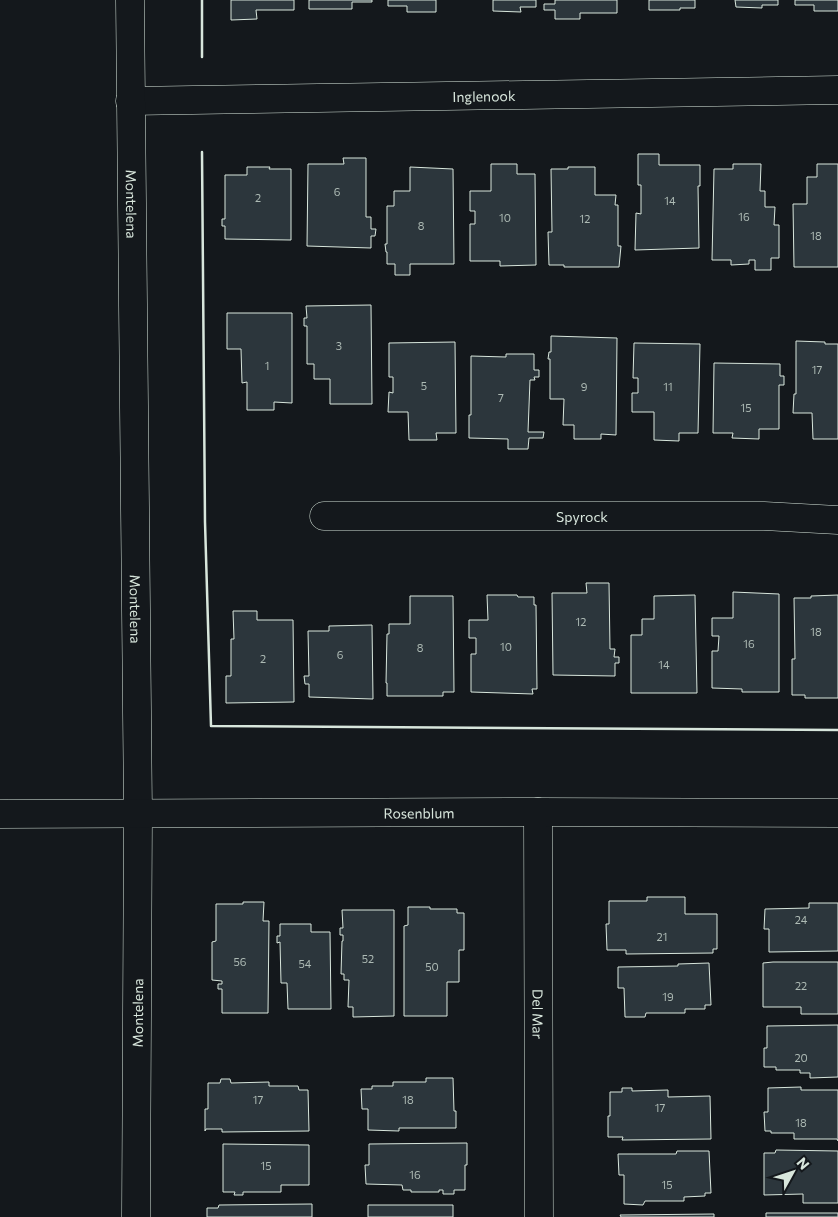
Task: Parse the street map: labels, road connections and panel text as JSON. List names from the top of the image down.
{
  "streets": {
    "street": [
      "Inglenook",
      "Montelena",
      "Spyrock",
      "Rosenblum",
      "Del Mar"
    ]
  },
  "crossings": [
    ["Inglenook", "Montelena"],
    ["Montelena", "Rosenblum"],
    ["Rosenblum", "Del Mar"]
  ],
  "house_numbers": [
    "6",
    "2",
    "14",
    "16",
    "10",
    "12",
    "8",
    "18",
    "3",
    "1",
    "17",
    "5",
    "9",
    "11",
    "7",
    "15",
    "12",
    "18",
    "16",
    "10",
    "8",
    "6",
    "2",
    "14",
    "24",
    "21",
    "52",
    "56",
    "54",
    "50",
    "22",
    "19",
    "20",
    "17",
    "18",
    "17",
    "18",
    "15",
    "16",
    "15"
  ],
  "north": "top right"
}
